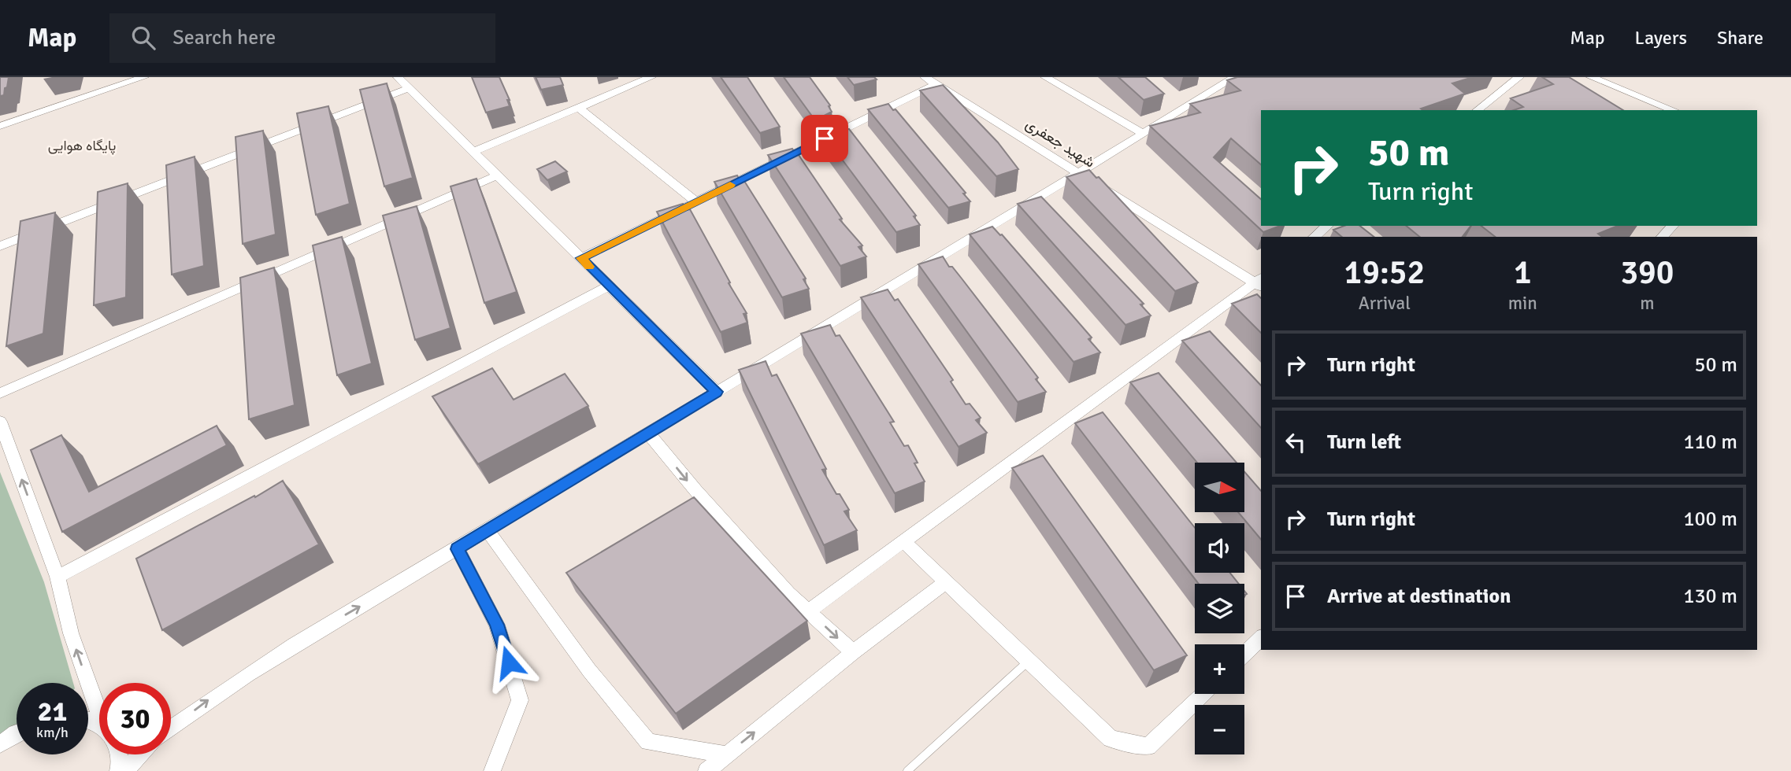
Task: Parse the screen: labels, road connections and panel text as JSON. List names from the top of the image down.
{
  "streets": {
    "street": ["شهید جعفری"]
  },
  "districts": ["پایگاه هوایی"],
  "north": "right",
  "page": {
    "header": "Map",
    "search": "Search here",
    "nav": ["Map", "Layers", "Share"],
    "turn": ["50 m", "Turn right"],
    "eta": [
      "19:52",
      "Arrival",
      "1",
      "min",
      "390",
      "m"
    ],
    "list": [
      {
        "name": "Turn right",
        "value": "50 m"
      },
      {
        "name": "Turn left",
        "value": "110 m"
      },
      {
        "name": "Turn right",
        "value": "100 m"
      },
      {
        "name": "Arrive at destination",
        "value": "130 m"
      }
    ],
    "map_buttons": ["+", "−"],
    "speed": "21 km/h",
    "limit": "30"
  }
}
